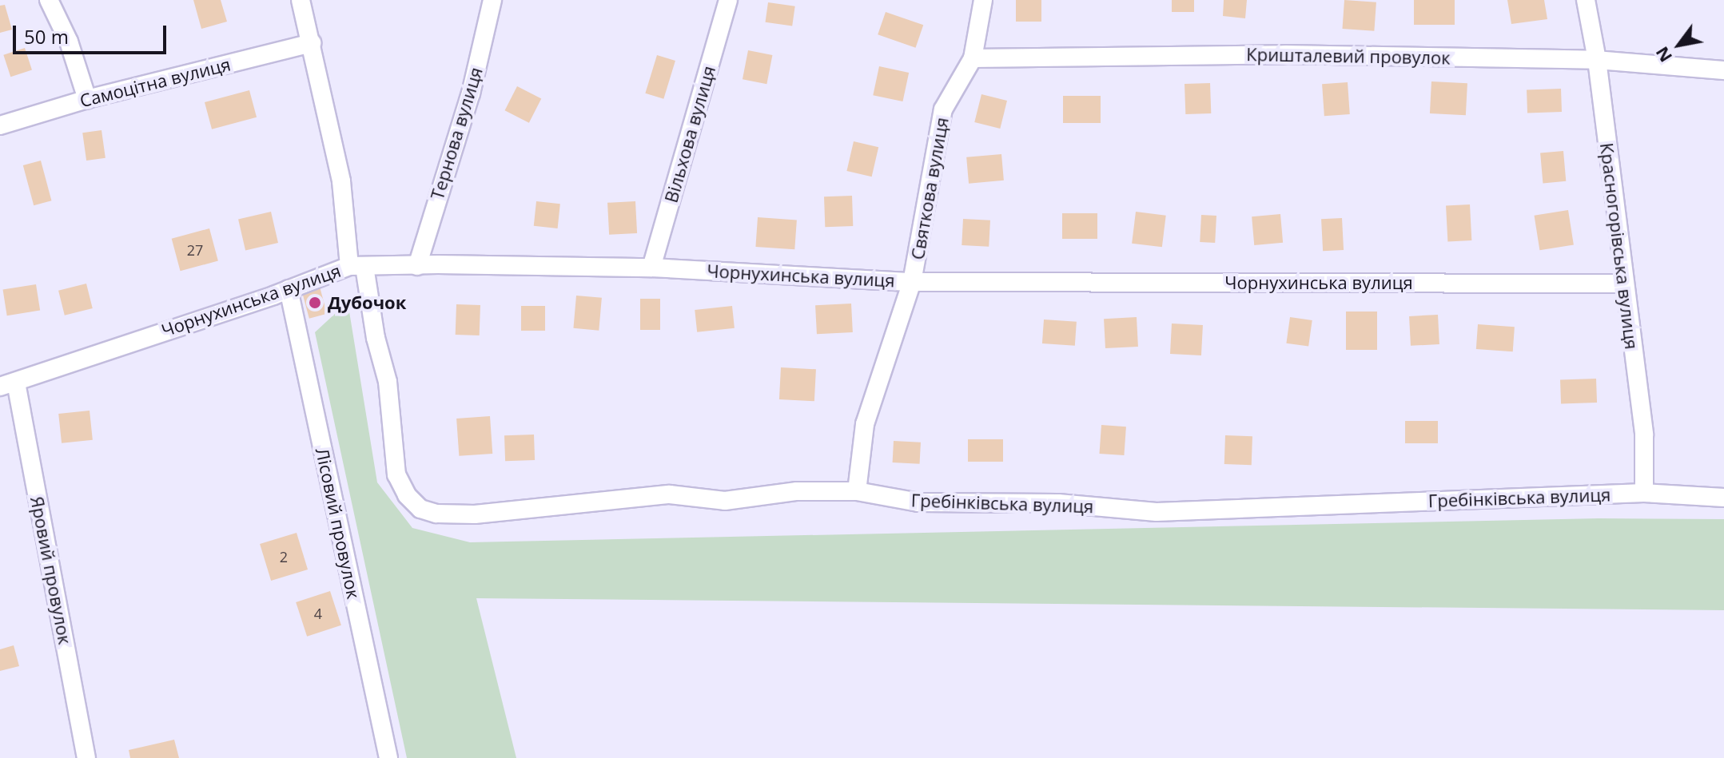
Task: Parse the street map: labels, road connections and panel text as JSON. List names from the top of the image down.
{
  "streets": {
    "street": [
      "Кришталевий провулок",
      "Самоцітна вулиця",
      "Тернова вулиця",
      "Вільхова вулиця",
      "Святкова вулиця",
      "Красногорівська вулиця",
      "Чорнухинська вулиця",
      "Гребінківська вулиця",
      "Лісовий провулок",
      "Яровий провулок"
    ]
  },
  "crossings": [
    ["Кришталевий провулок", "Святкова вулиця"],
    ["Кришталевий провулок", "Красногорівська вулиця"],
    ["Самоцітна вулиця", "Гребінківська вулиця"],
    ["Тернова вулиця", "Чорнухинська вулиця"],
    ["Вільхова вулиця", "Чорнухинська вулиця"],
    ["Святкова вулиця", "Чорнухинська вулиця"],
    ["Святкова вулиця", "Гребінківська вулиця"],
    ["Красногорівська вулиця", "Чорнухинська вулиця"],
    ["Красногорівська вулиця", "Гребінківська вулиця"],
    ["Чорнухинська вулиця", "Гребінківська вулиця"],
    ["Чорнухинська вулиця", "Лісовий провулок"],
    ["Чорнухинська вулиця", "Яровий провулок"]
  ],
  "places": ["Дубочок"],
  "house_numbers": ["27", "2", "4"],
  "scale_bar": "50 m",
  "north": "bottom left"
}
